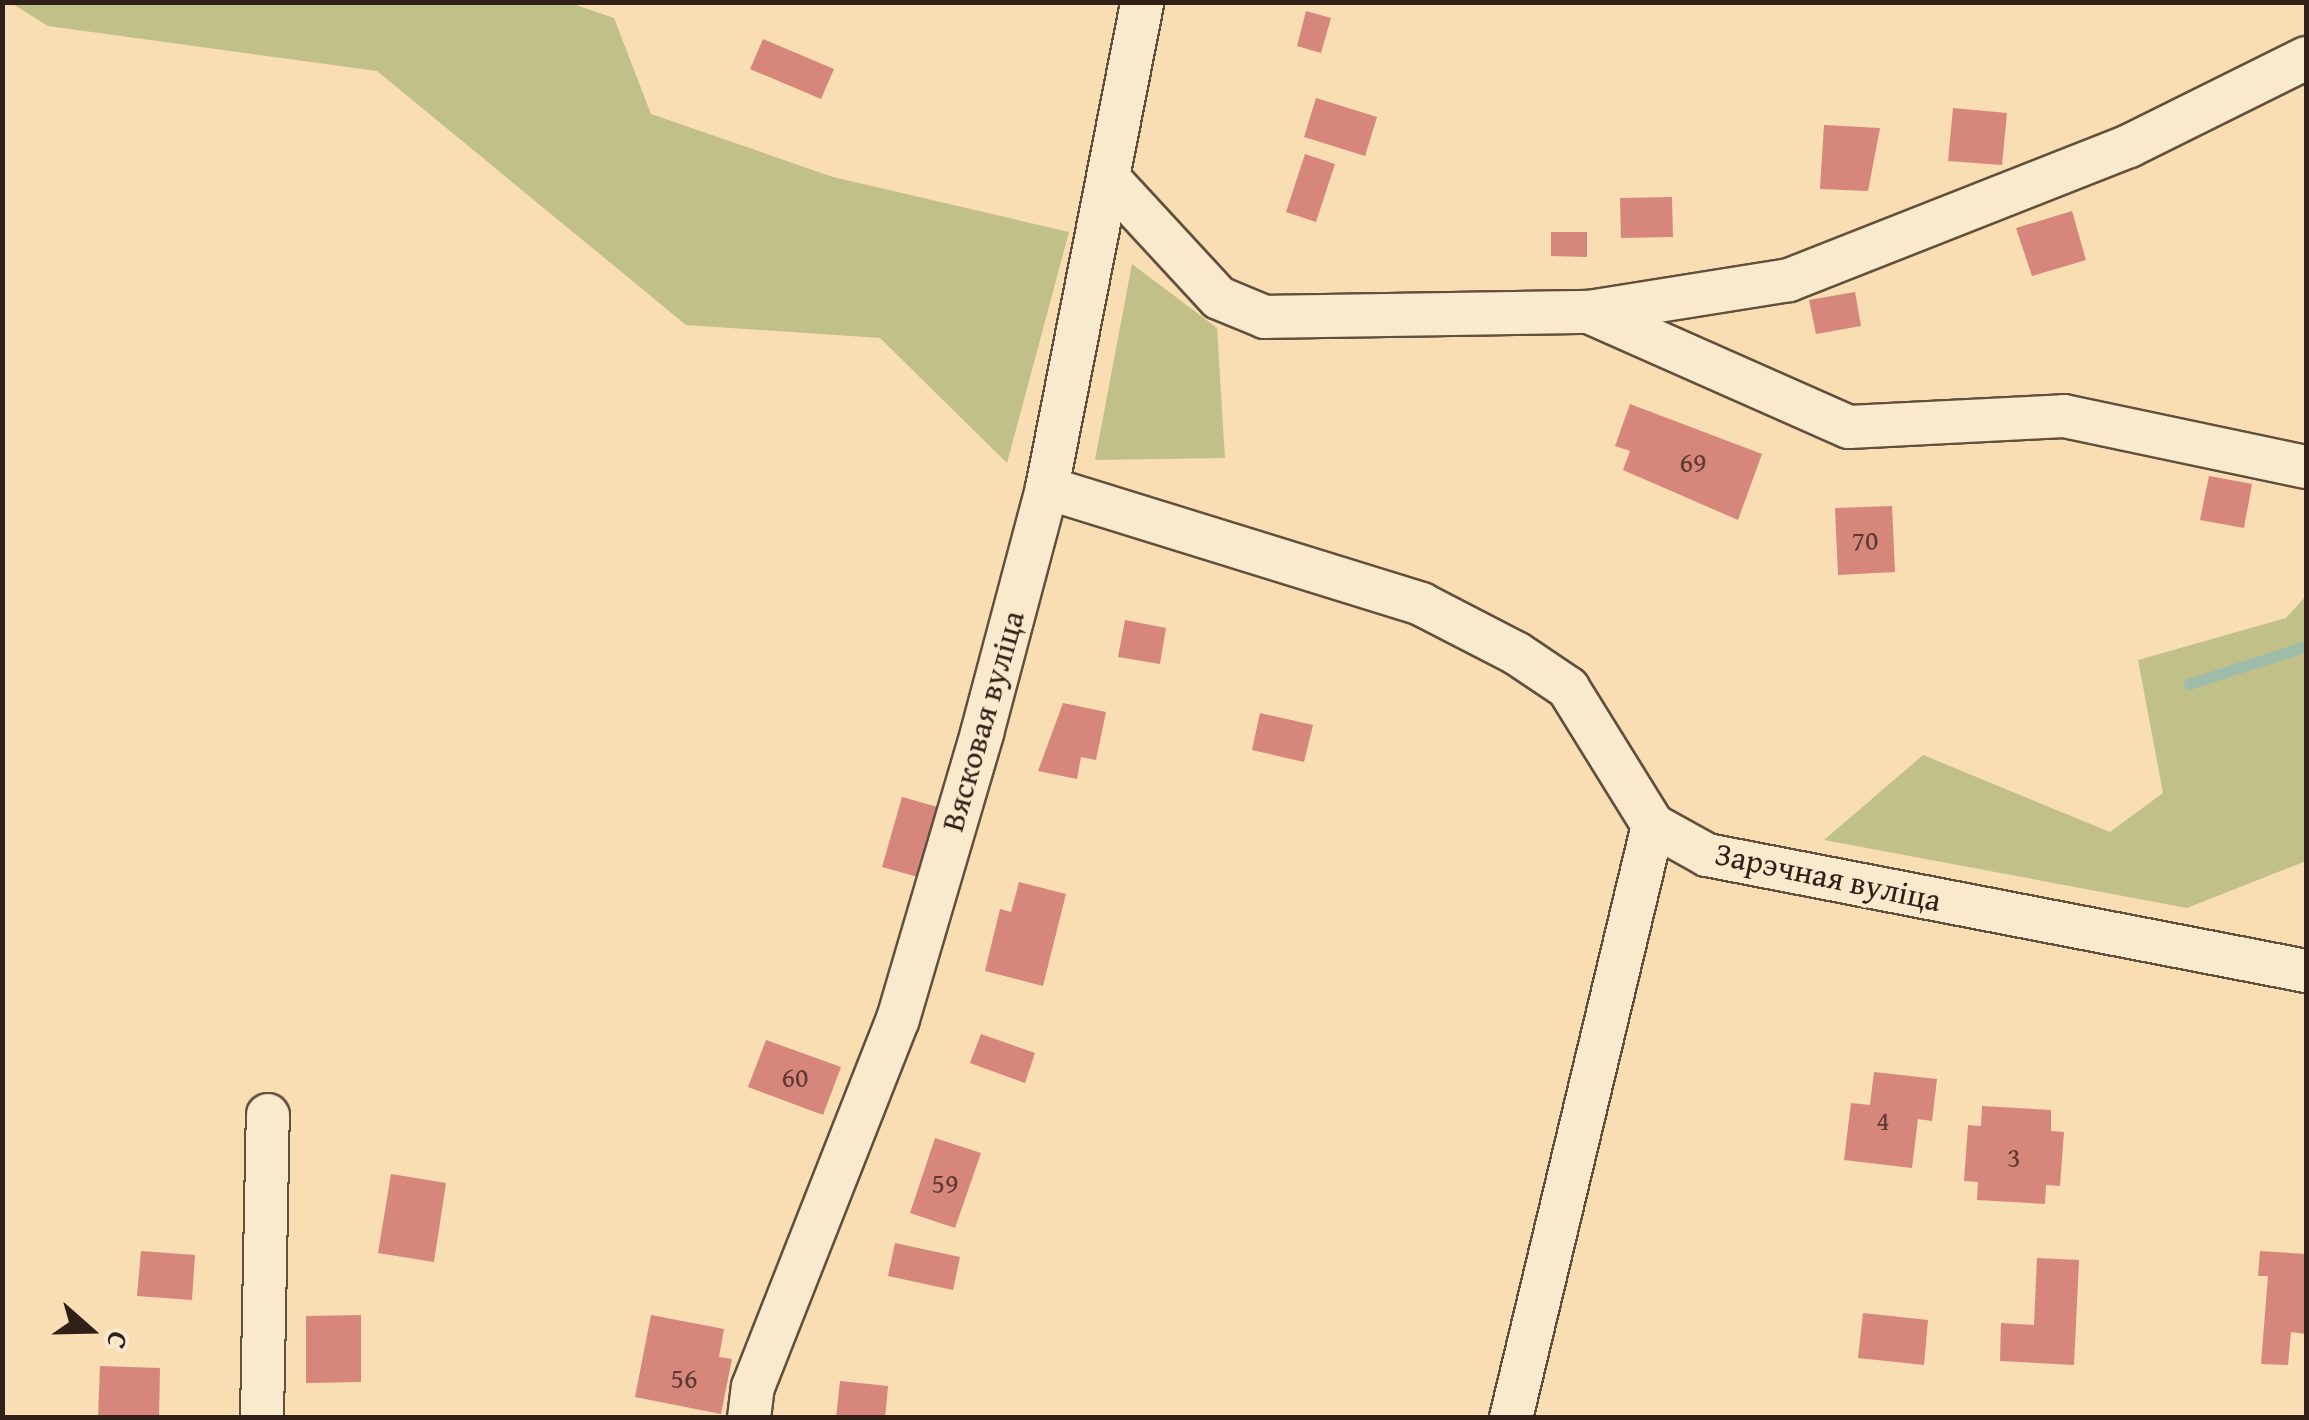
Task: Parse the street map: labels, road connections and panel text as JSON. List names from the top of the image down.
{
  "streets": {
    "street": ["Вясковая вуліца", "Зарэчная вуліца"]
  },
  "crossings": [
    ["Вясковая вуліца", "Зарэчная вуліца"]
  ],
  "house_numbers": [
    "69",
    "70",
    "60",
    "4",
    "3",
    "59",
    "56"
  ],
  "north": "right"
}
